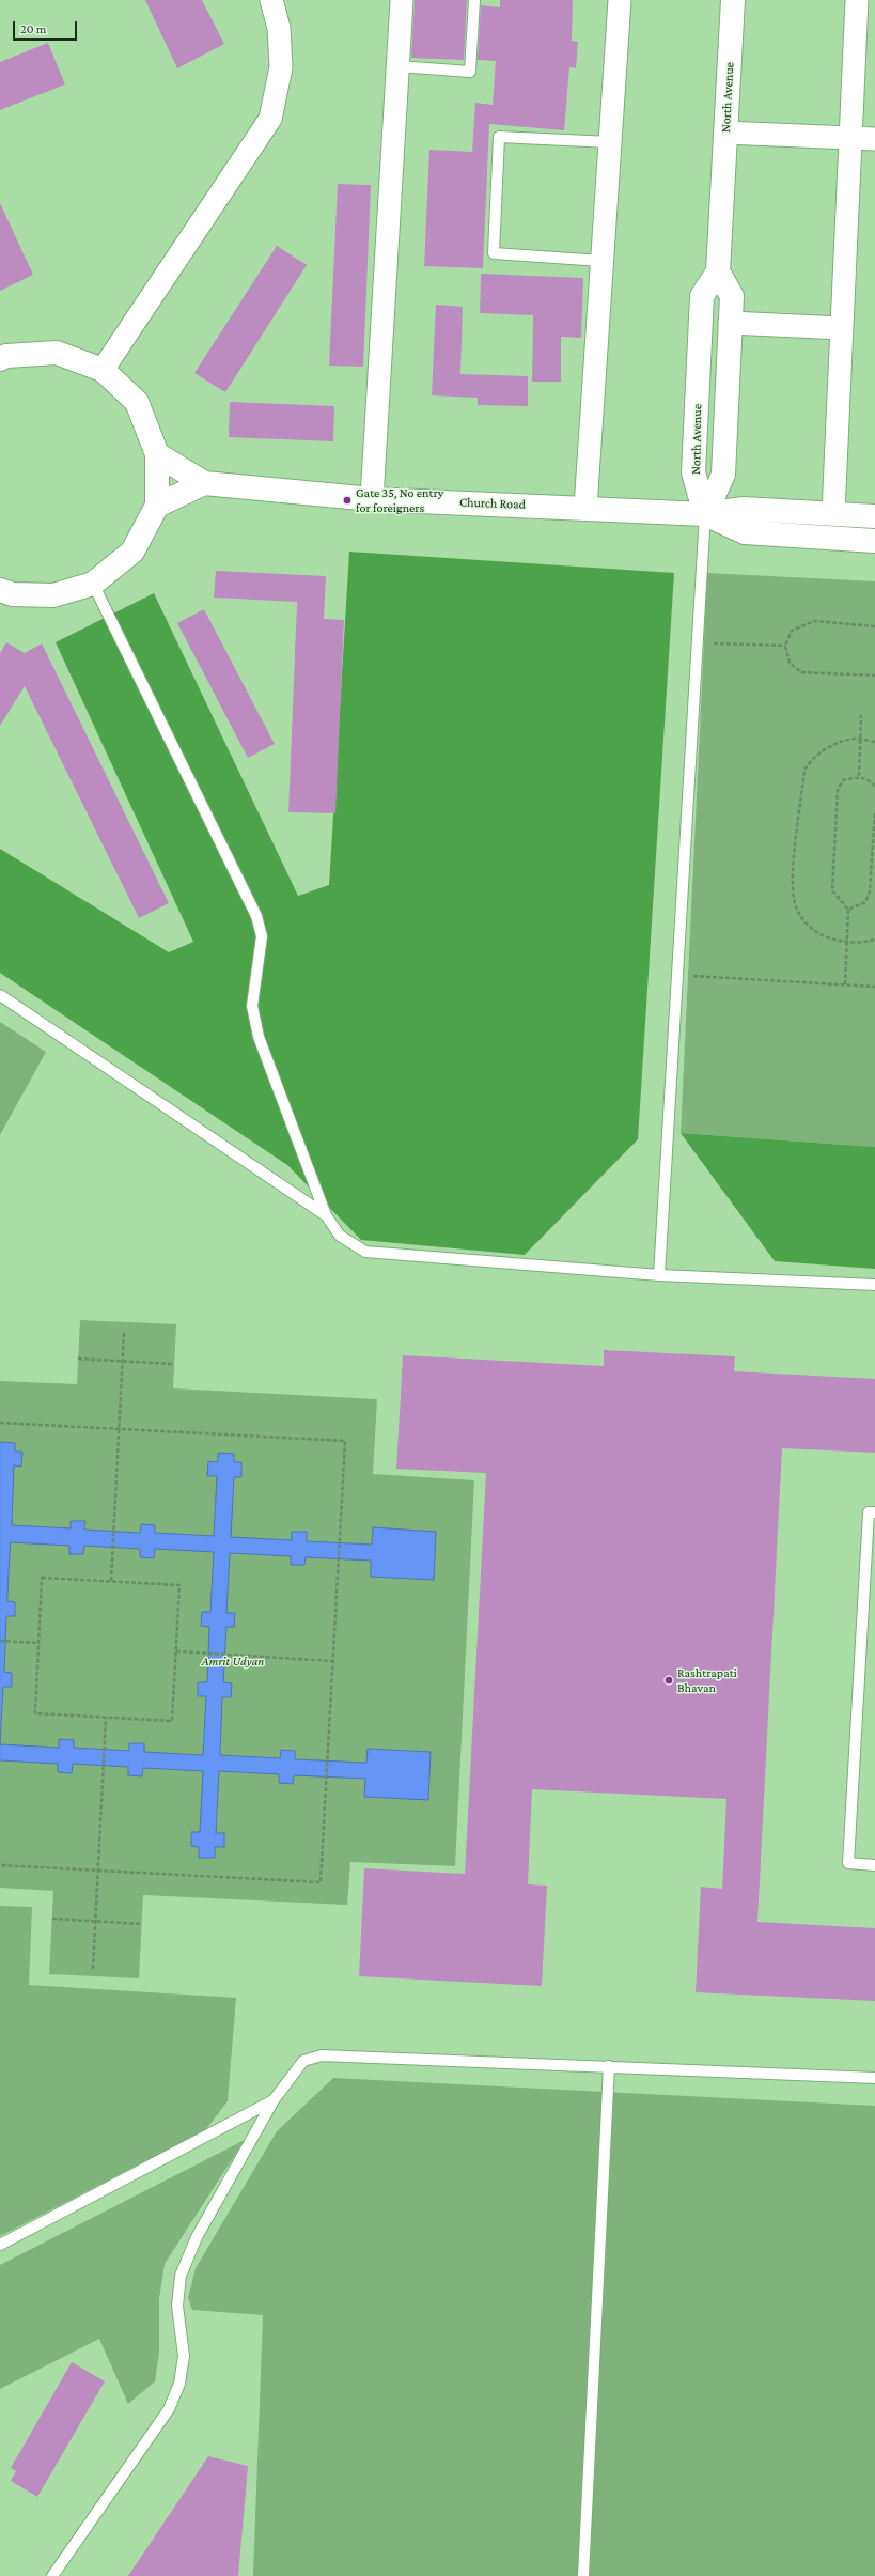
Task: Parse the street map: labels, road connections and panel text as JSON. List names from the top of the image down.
{
  "streets": {
    "street": ["North Avenue", "Church Road"]
  },
  "crossings": [
    ["North Avenue", "Church Road"]
  ],
  "parks": ["Amrit Udyan"],
  "places": ["Gate 35, No entry for foreigners", "Rashtrapati Bhavan"],
  "scale_bar": "20 m"
}
